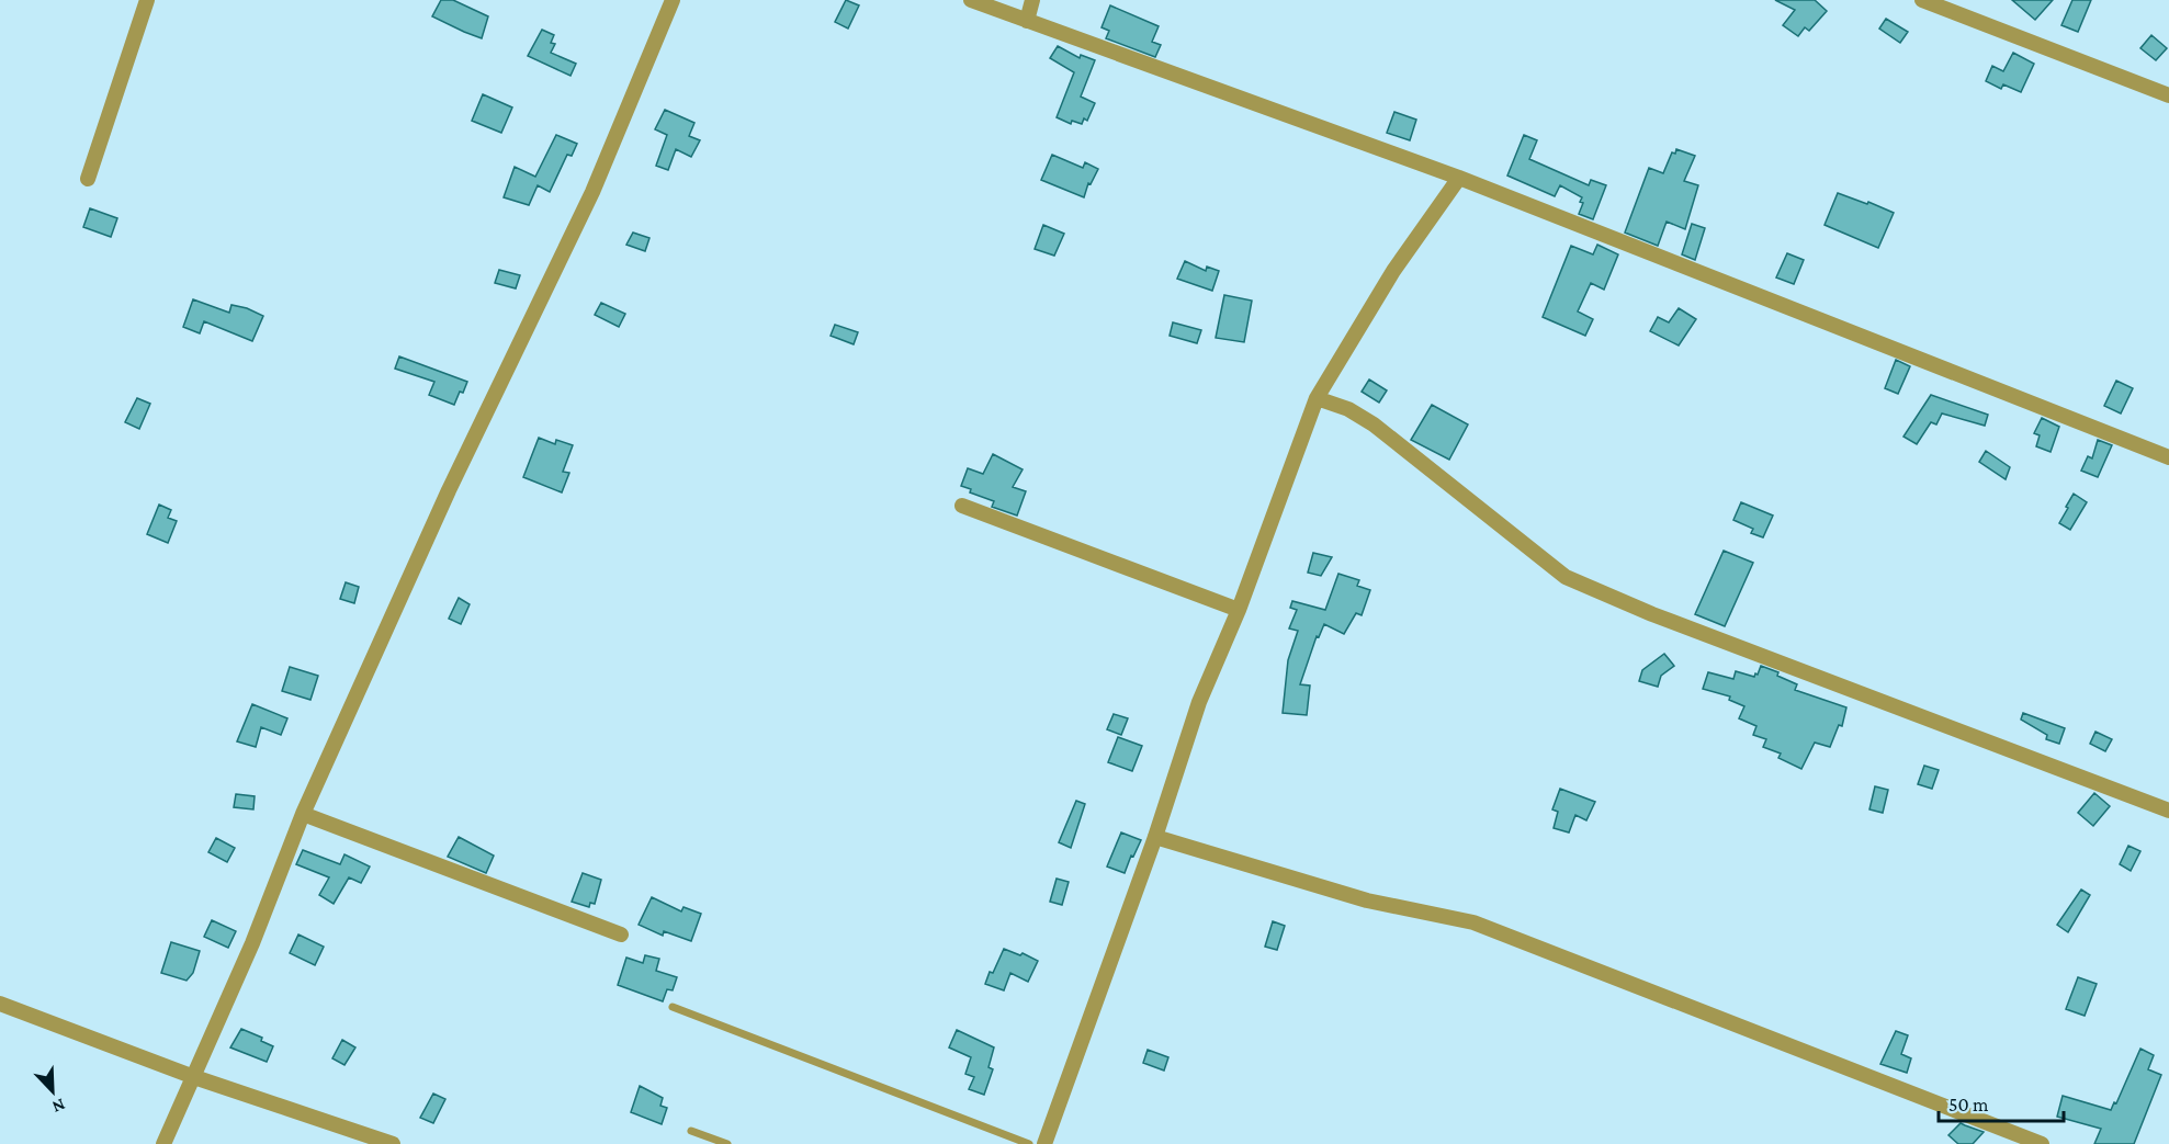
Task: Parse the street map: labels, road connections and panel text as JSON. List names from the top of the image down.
{
  "scale_bar": "50 m",
  "north": "bottom right"
}
